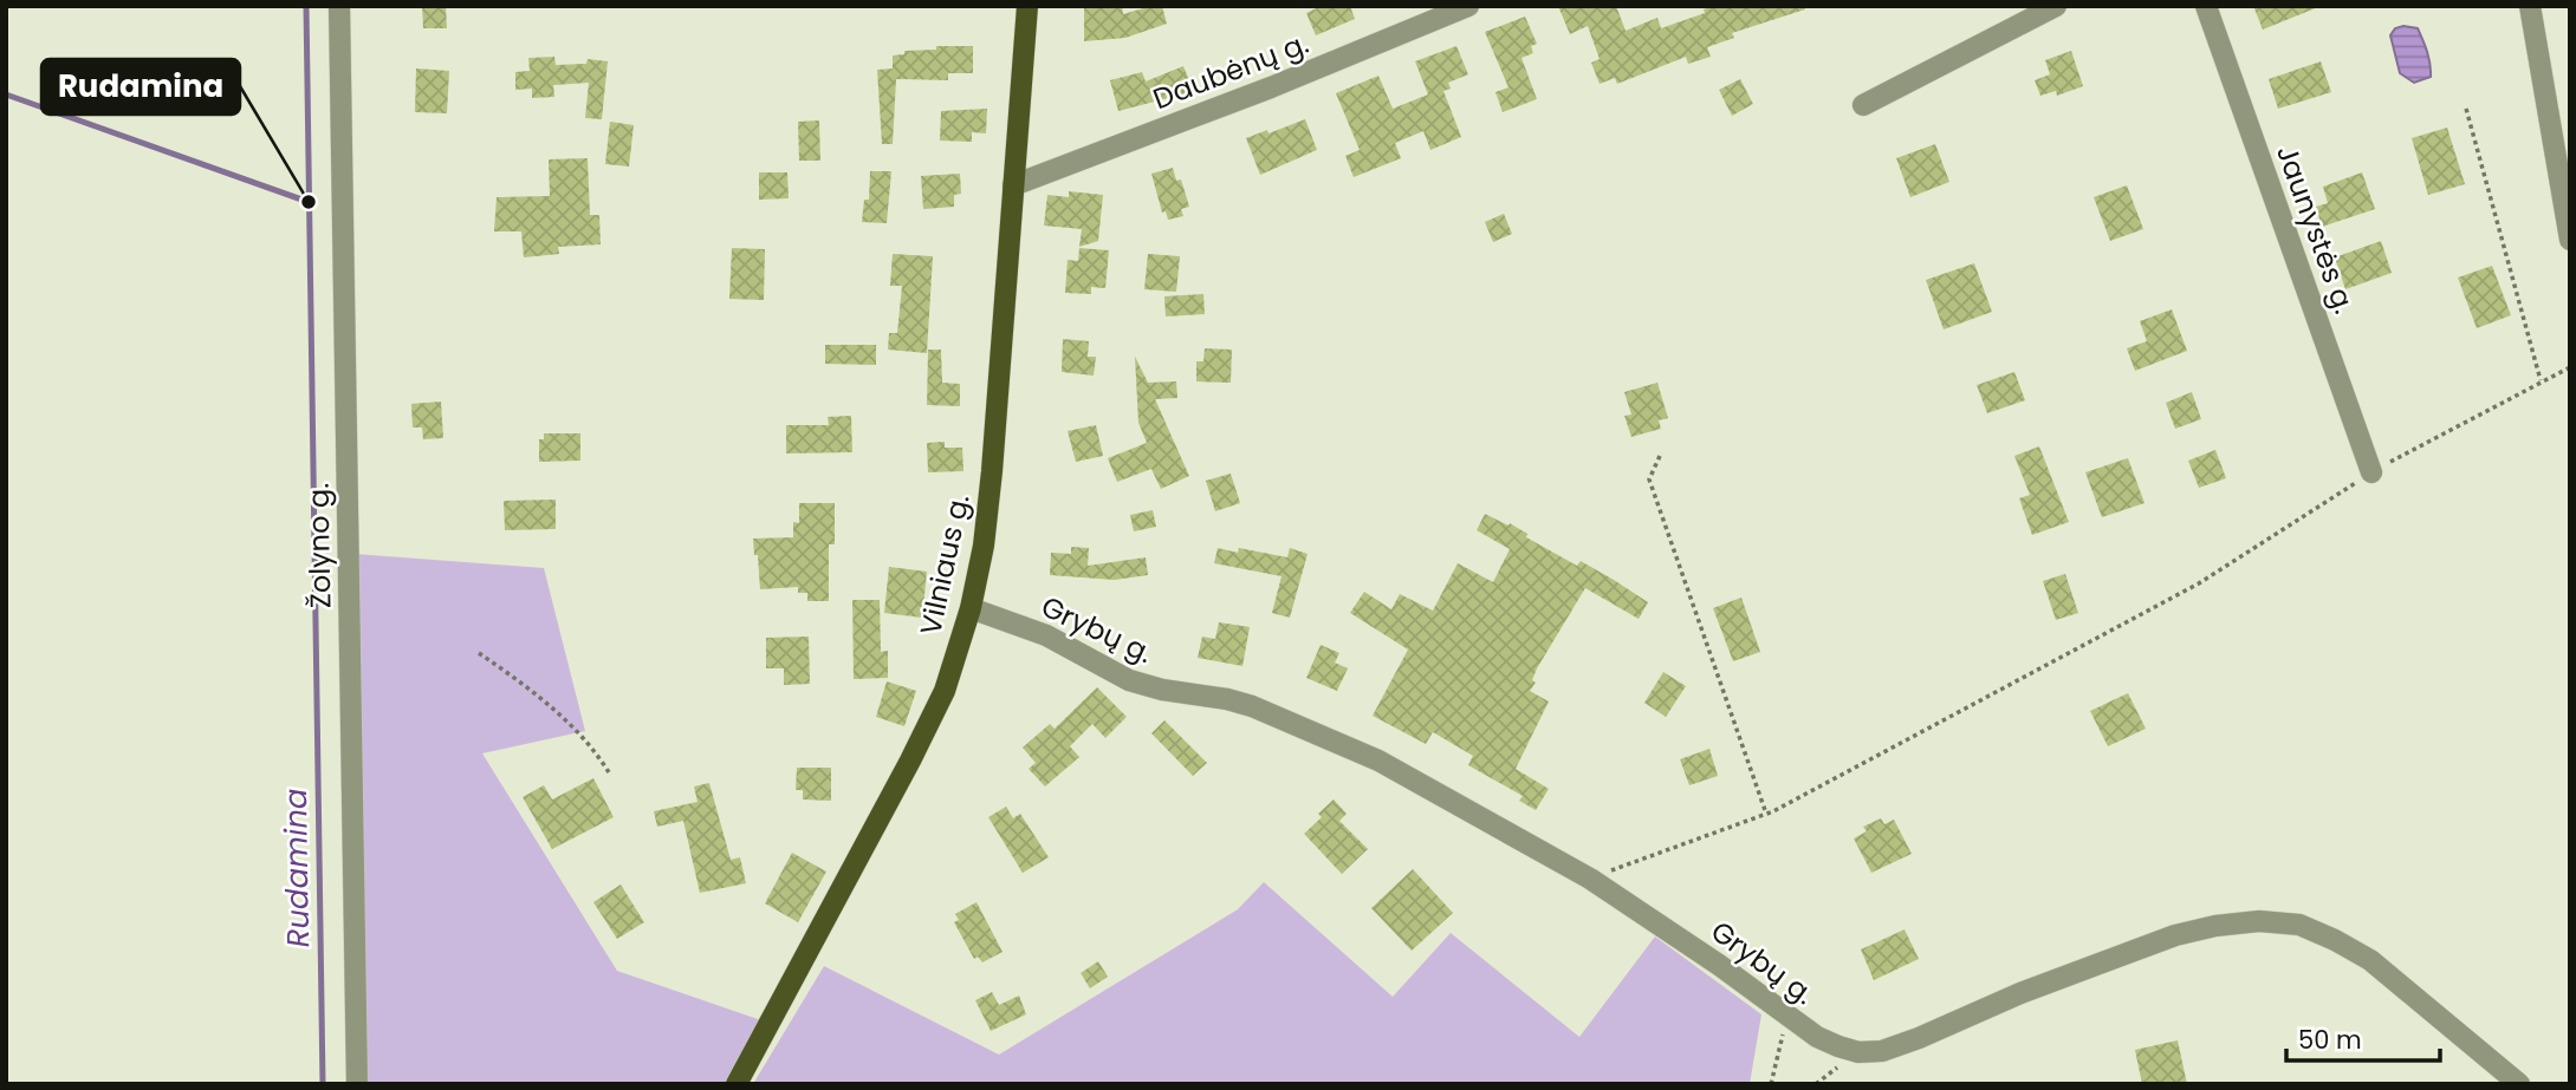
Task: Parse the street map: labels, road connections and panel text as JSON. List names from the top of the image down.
{
  "streets": {
    "main road": ["Vilniaus g."],
    "street": [
      "Daubėnų g.",
      "Jaunystės g.",
      "Žolyno g.",
      "Grybų g."
    ]
  },
  "crossings": [
    ["Daubėnų g.", "Vilniaus g."],
    ["Vilniaus g.", "Grybų g."]
  ],
  "water": ["Rudamina"],
  "places": ["Rudamina"],
  "scale_bar": "50 m"
}
